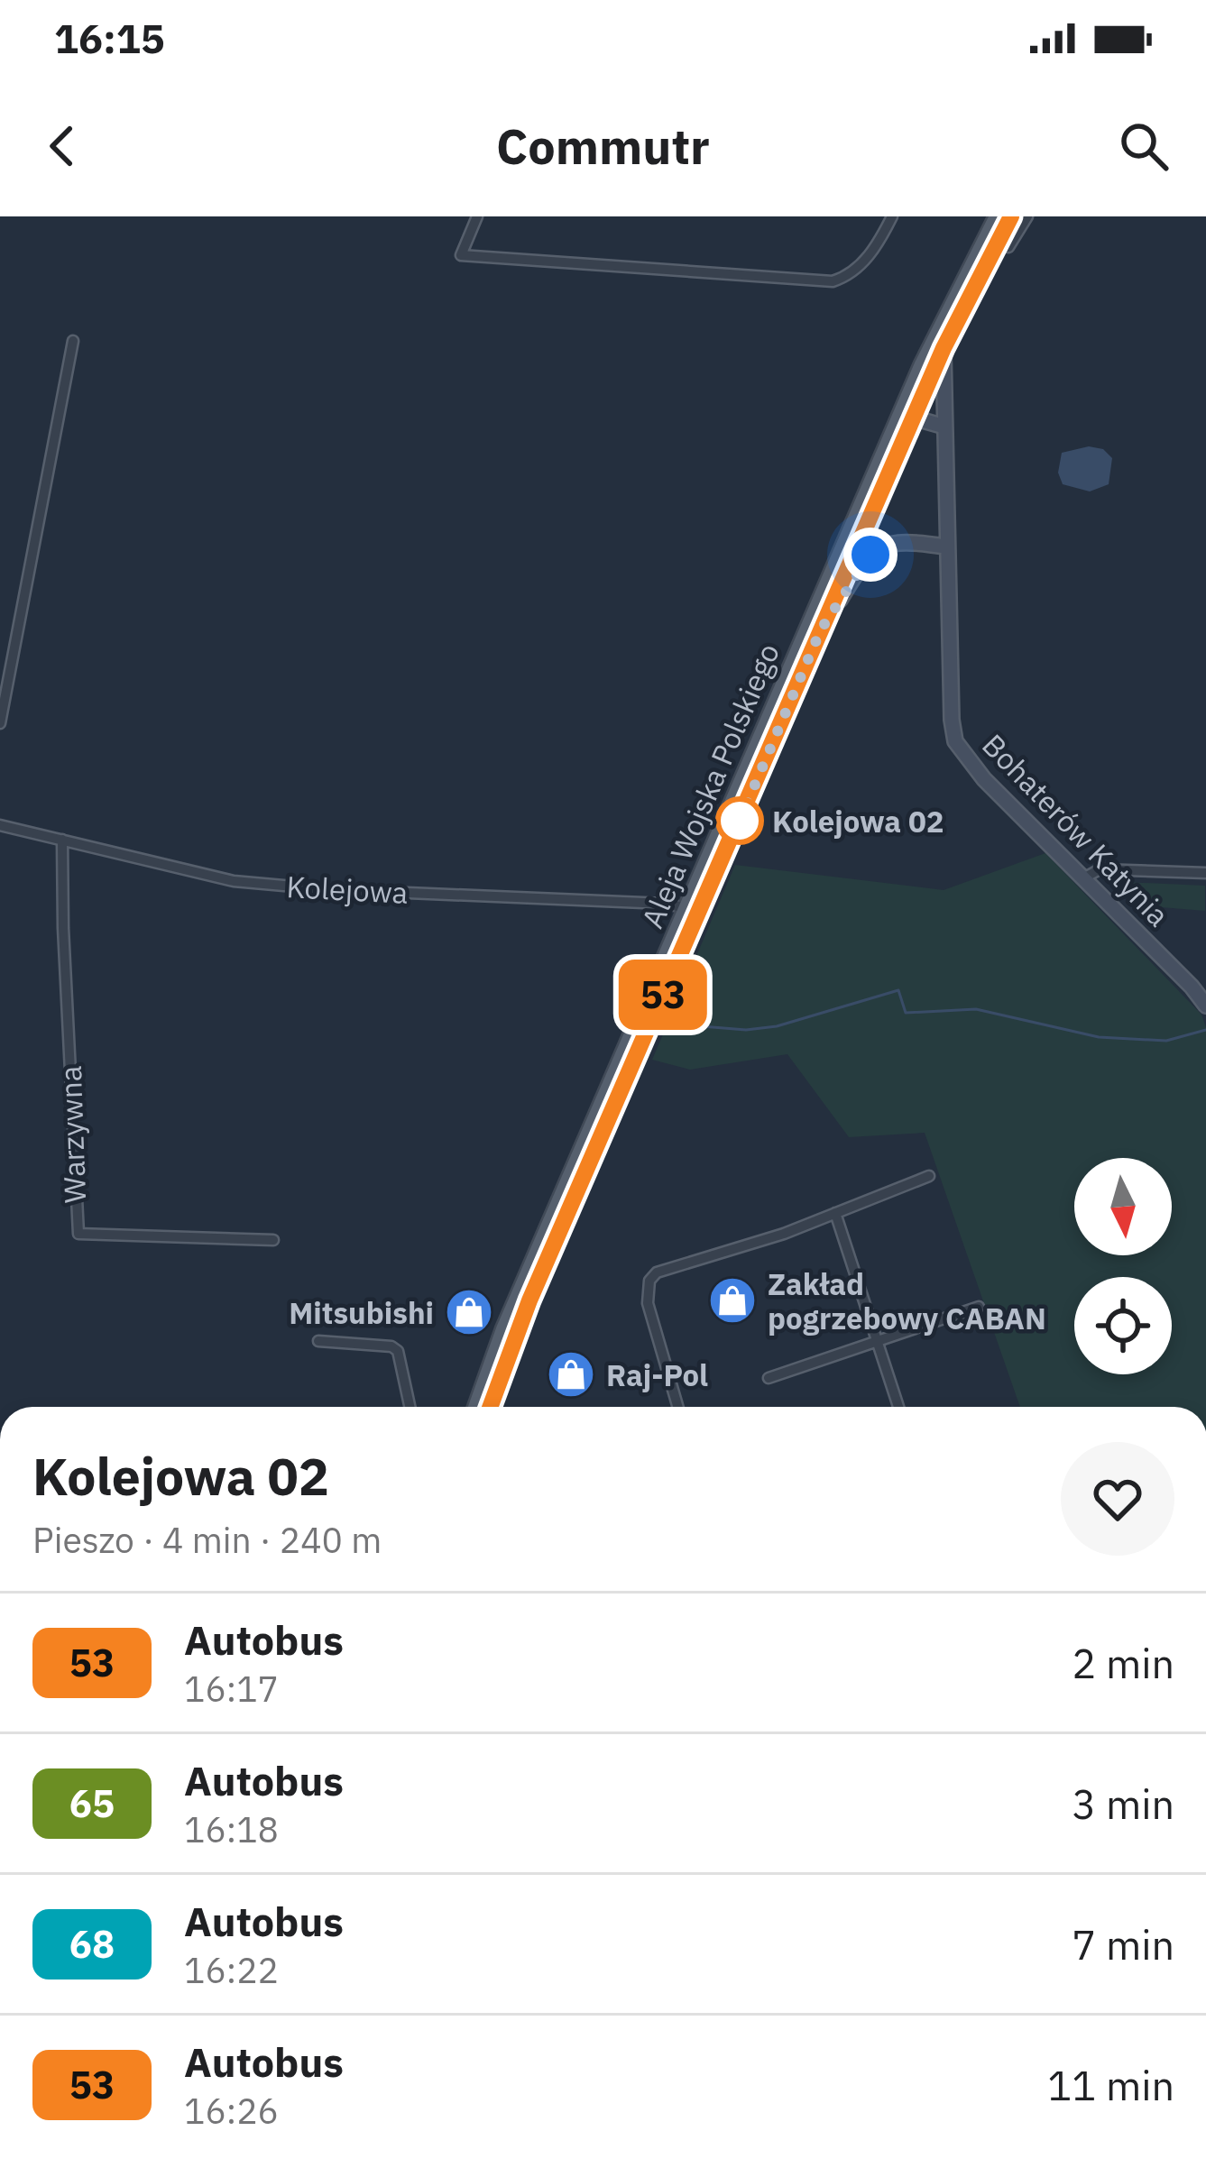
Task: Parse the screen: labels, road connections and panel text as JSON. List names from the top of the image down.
{
  "streets": {
    "main road": ["Aleja Wojska Polskiego"],
    "street": ["Bohaterów Katynia", "Kolejowa", "Warzywna"]
  },
  "crossings": [
    ["Aleja Wojska Polskiego", "Bohaterów Katynia"],
    ["Aleja Wojska Polskiego", "Kolejowa"],
    ["Kolejowa", "Warzywna"]
  ],
  "places": {
    "other": ["Kolejowa 02"],
    "shop": ["Zakład pogrzebowy CABAN", "Mitsubishi", "Raj-Pol"]
  },
  "lines": ["bus line 53"],
  "north": "bottom",
  "page": {
    "status": "16:15",
    "header": "Commutr",
    "on_map": "53",
    "heading": ["Kolejowa 02", "Pieszo · 4 min · 240 m"],
    "list": [
      {
        "mark": "53",
        "name": "Autobus",
        "note": "16:17",
        "value": "2 min"
      },
      {
        "mark": "65",
        "name": "Autobus",
        "note": "16:18",
        "value": "3 min"
      },
      {
        "mark": "68",
        "name": "Autobus",
        "note": "16:22",
        "value": "7 min"
      },
      {
        "mark": "53",
        "name": "Autobus",
        "note": "16:26",
        "value": "11 min"
      }
    ]
  }
}
